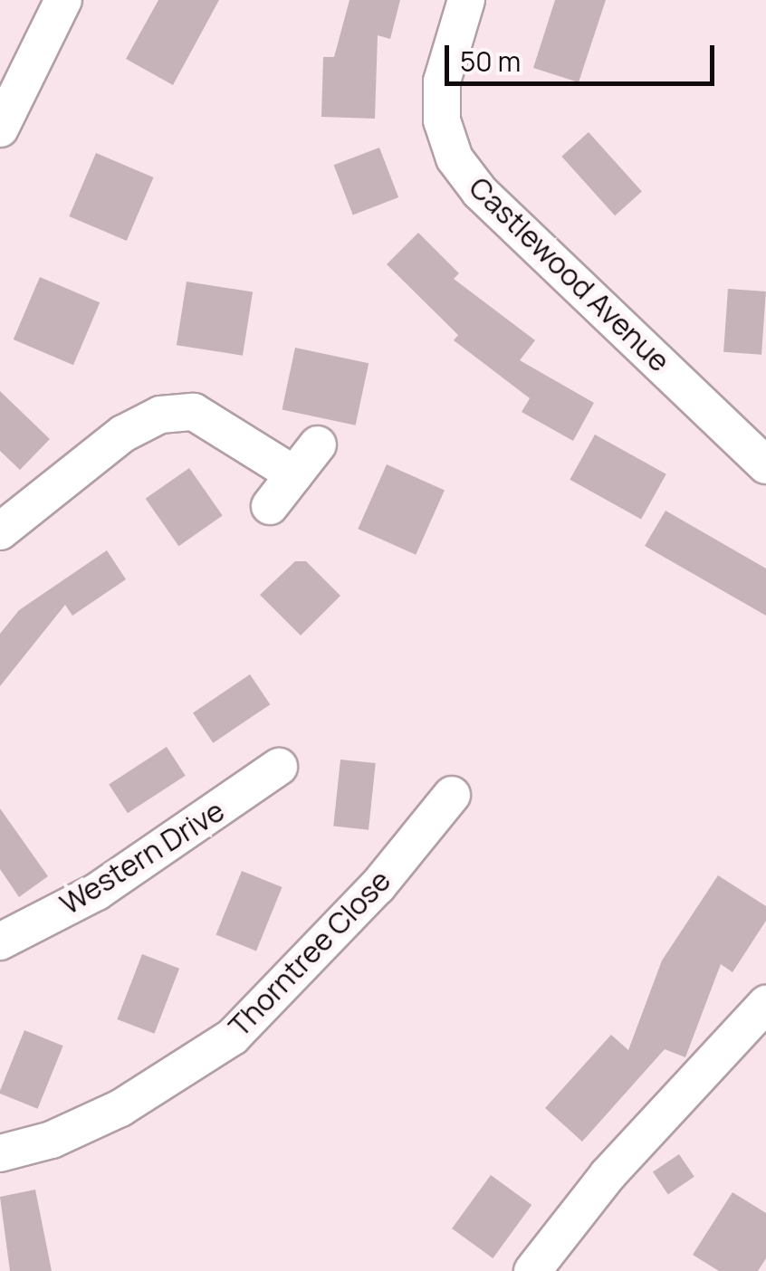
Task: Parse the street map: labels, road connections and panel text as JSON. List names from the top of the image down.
{
  "streets": {
    "street": ["Castlewood Avenue", "Western Drive", "Thorntree Close"]
  },
  "scale_bar": "50 m"
}
